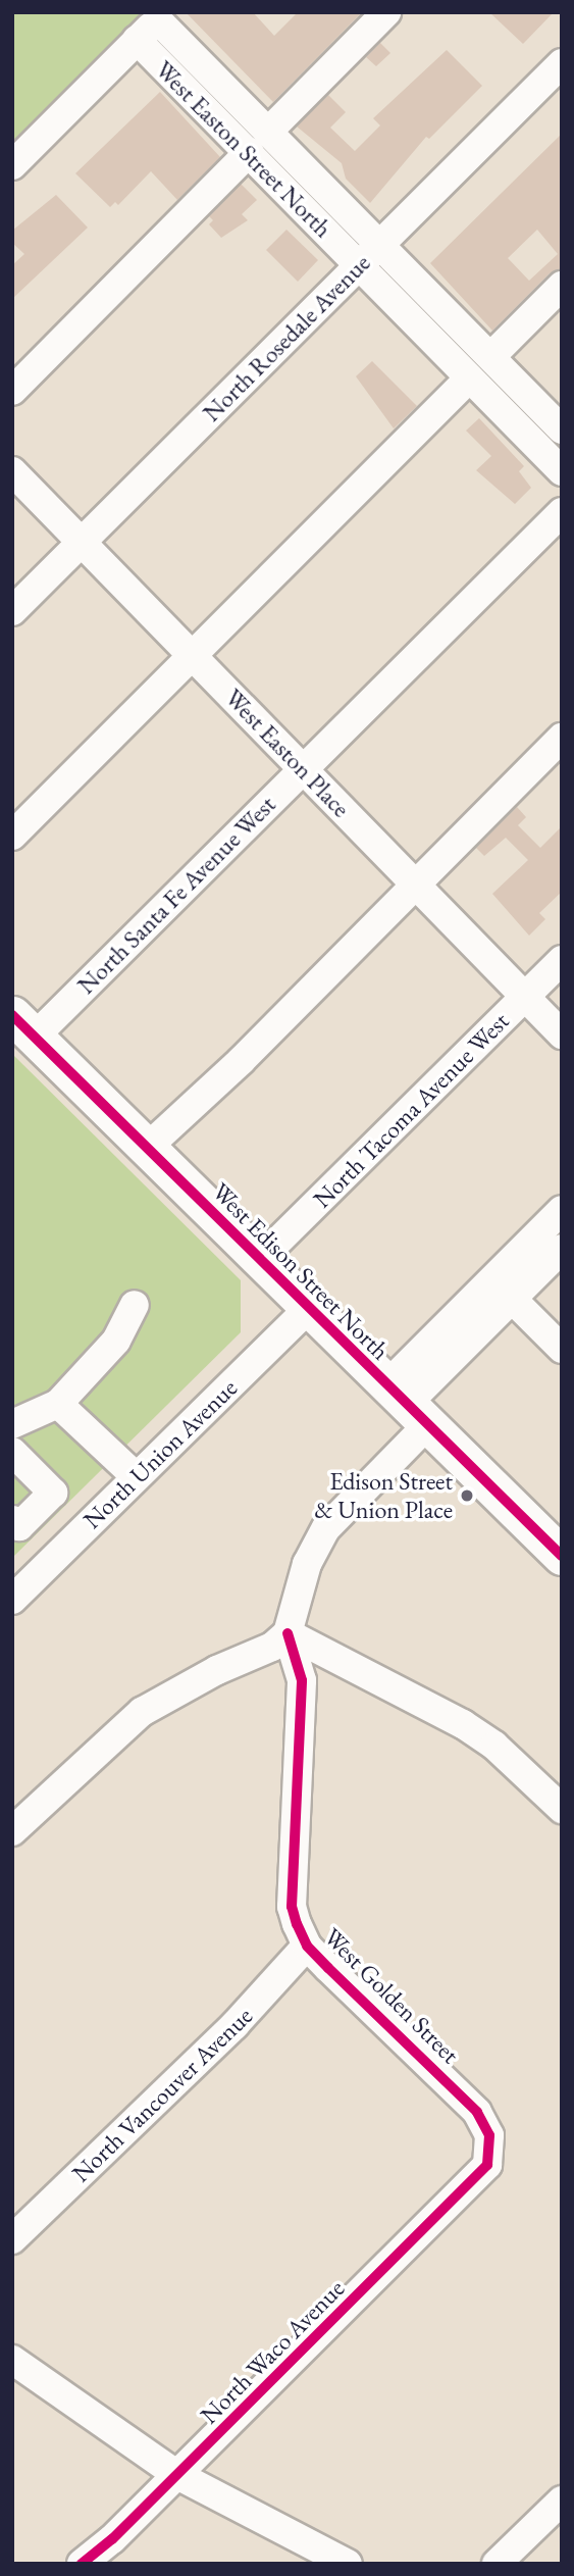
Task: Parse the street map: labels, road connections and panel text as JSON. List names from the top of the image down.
{
  "streets": {
    "main road": ["West Edison Street North"],
    "street": [
      "West Easton Street North",
      "North Rosedale Avenue",
      "West Easton Place",
      "North Santa Fe Avenue West",
      "North Tacoma Avenue West",
      "North Union Avenue",
      "West Golden Street",
      "North Vancouver Avenue",
      "North Waco Avenue"
    ]
  },
  "crossings": [
    ["West Easton Street North", "North Rosedale Avenue"],
    ["North Rosedale Avenue", "West Easton Place"],
    ["West Easton Place", "North Santa Fe Avenue West"],
    ["West Easton Place", "North Tacoma Avenue West"],
    ["North Santa Fe Avenue West", "West Edison Street North"],
    ["North Tacoma Avenue West", "West Edison Street North"],
    ["West Edison Street North", "North Union Avenue"],
    ["West Golden Street", "North Vancouver Avenue"],
    ["West Golden Street", "North Waco Avenue"]
  ],
  "places": ["Edison Street & Union Place"]
}
